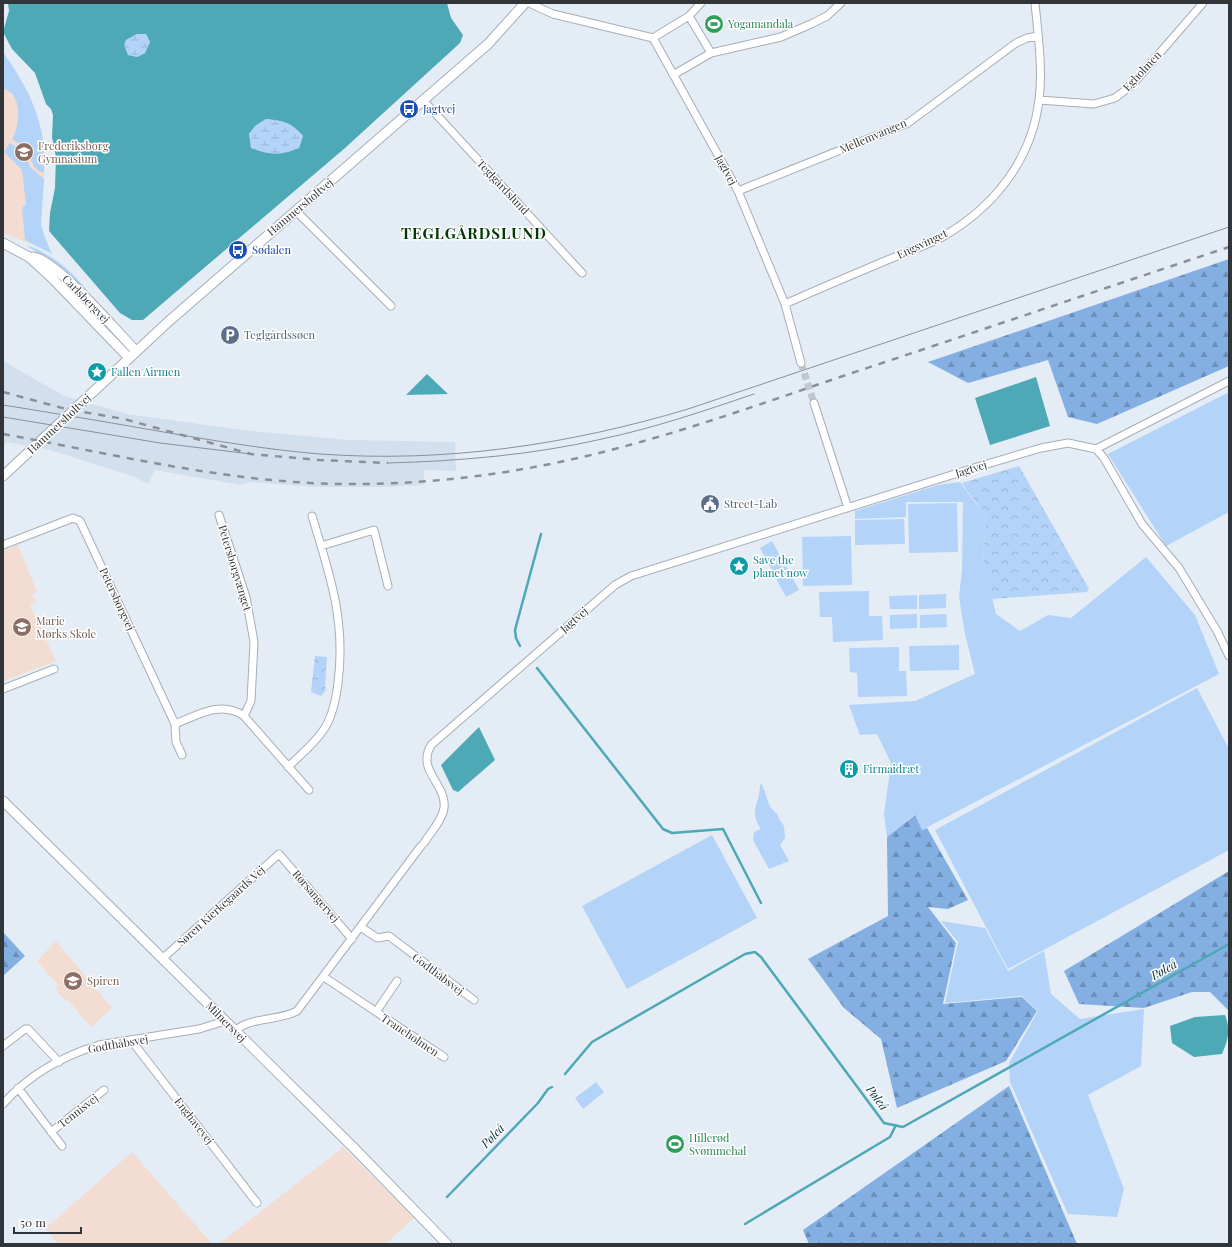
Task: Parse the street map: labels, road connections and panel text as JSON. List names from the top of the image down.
{
  "streets": {
    "street": [
      "Egholmen",
      "Mellemvangen",
      "Jagtvej",
      "Teglgårdslund",
      "Hammersholtvej",
      "Engsvinget",
      "Carlsbergvej",
      "Petersborgvænget",
      "Petersborgvej",
      "Rørsangervej",
      "Søren Kierkegaards Vej",
      "Godthåbsvej",
      "Milnersvej",
      "Traneholmen",
      "Tennisvej",
      "Enghavevej"
    ]
  },
  "crossings": [
    ["Egholmen", "Engsvinget"],
    ["Mellemvangen", "Jagtvej"],
    ["Mellemvangen", "Engsvinget"],
    ["Jagtvej", "Engsvinget"],
    ["Jagtvej", "Godthåbsvej"],
    ["Teglgårdslund", "Hammersholtvej"],
    ["Hammersholtvej", "Carlsbergvej"],
    ["Rørsangervej", "Søren Kierkegaards Vej"],
    ["Søren Kierkegaards Vej", "Milnersvej"],
    ["Godthåbsvej", "Milnersvej"],
    ["Godthåbsvej", "Tennisvej"],
    ["Godthåbsvej", "Enghavevej"]
  ],
  "districts": ["TEGLGÅRDSLUND"],
  "water": ["Pøleå"],
  "places": {
    "sports": ["Yogamandala", "Hillerød Svømmehal"],
    "bus stop": ["Jagtvej", "Sødalen"],
    "school or university": ["Frederiksborg Gymnasium", "Marie Mørks Skole", "Spiren"],
    "parking": ["Teglgårdssøen"],
    "place": ["Fallen Airmen", "Save the planet now"],
    "public building": ["Street-Lab"],
    "building": ["Firmaidræt"]
  },
  "scale_bar": "50 m"
}
